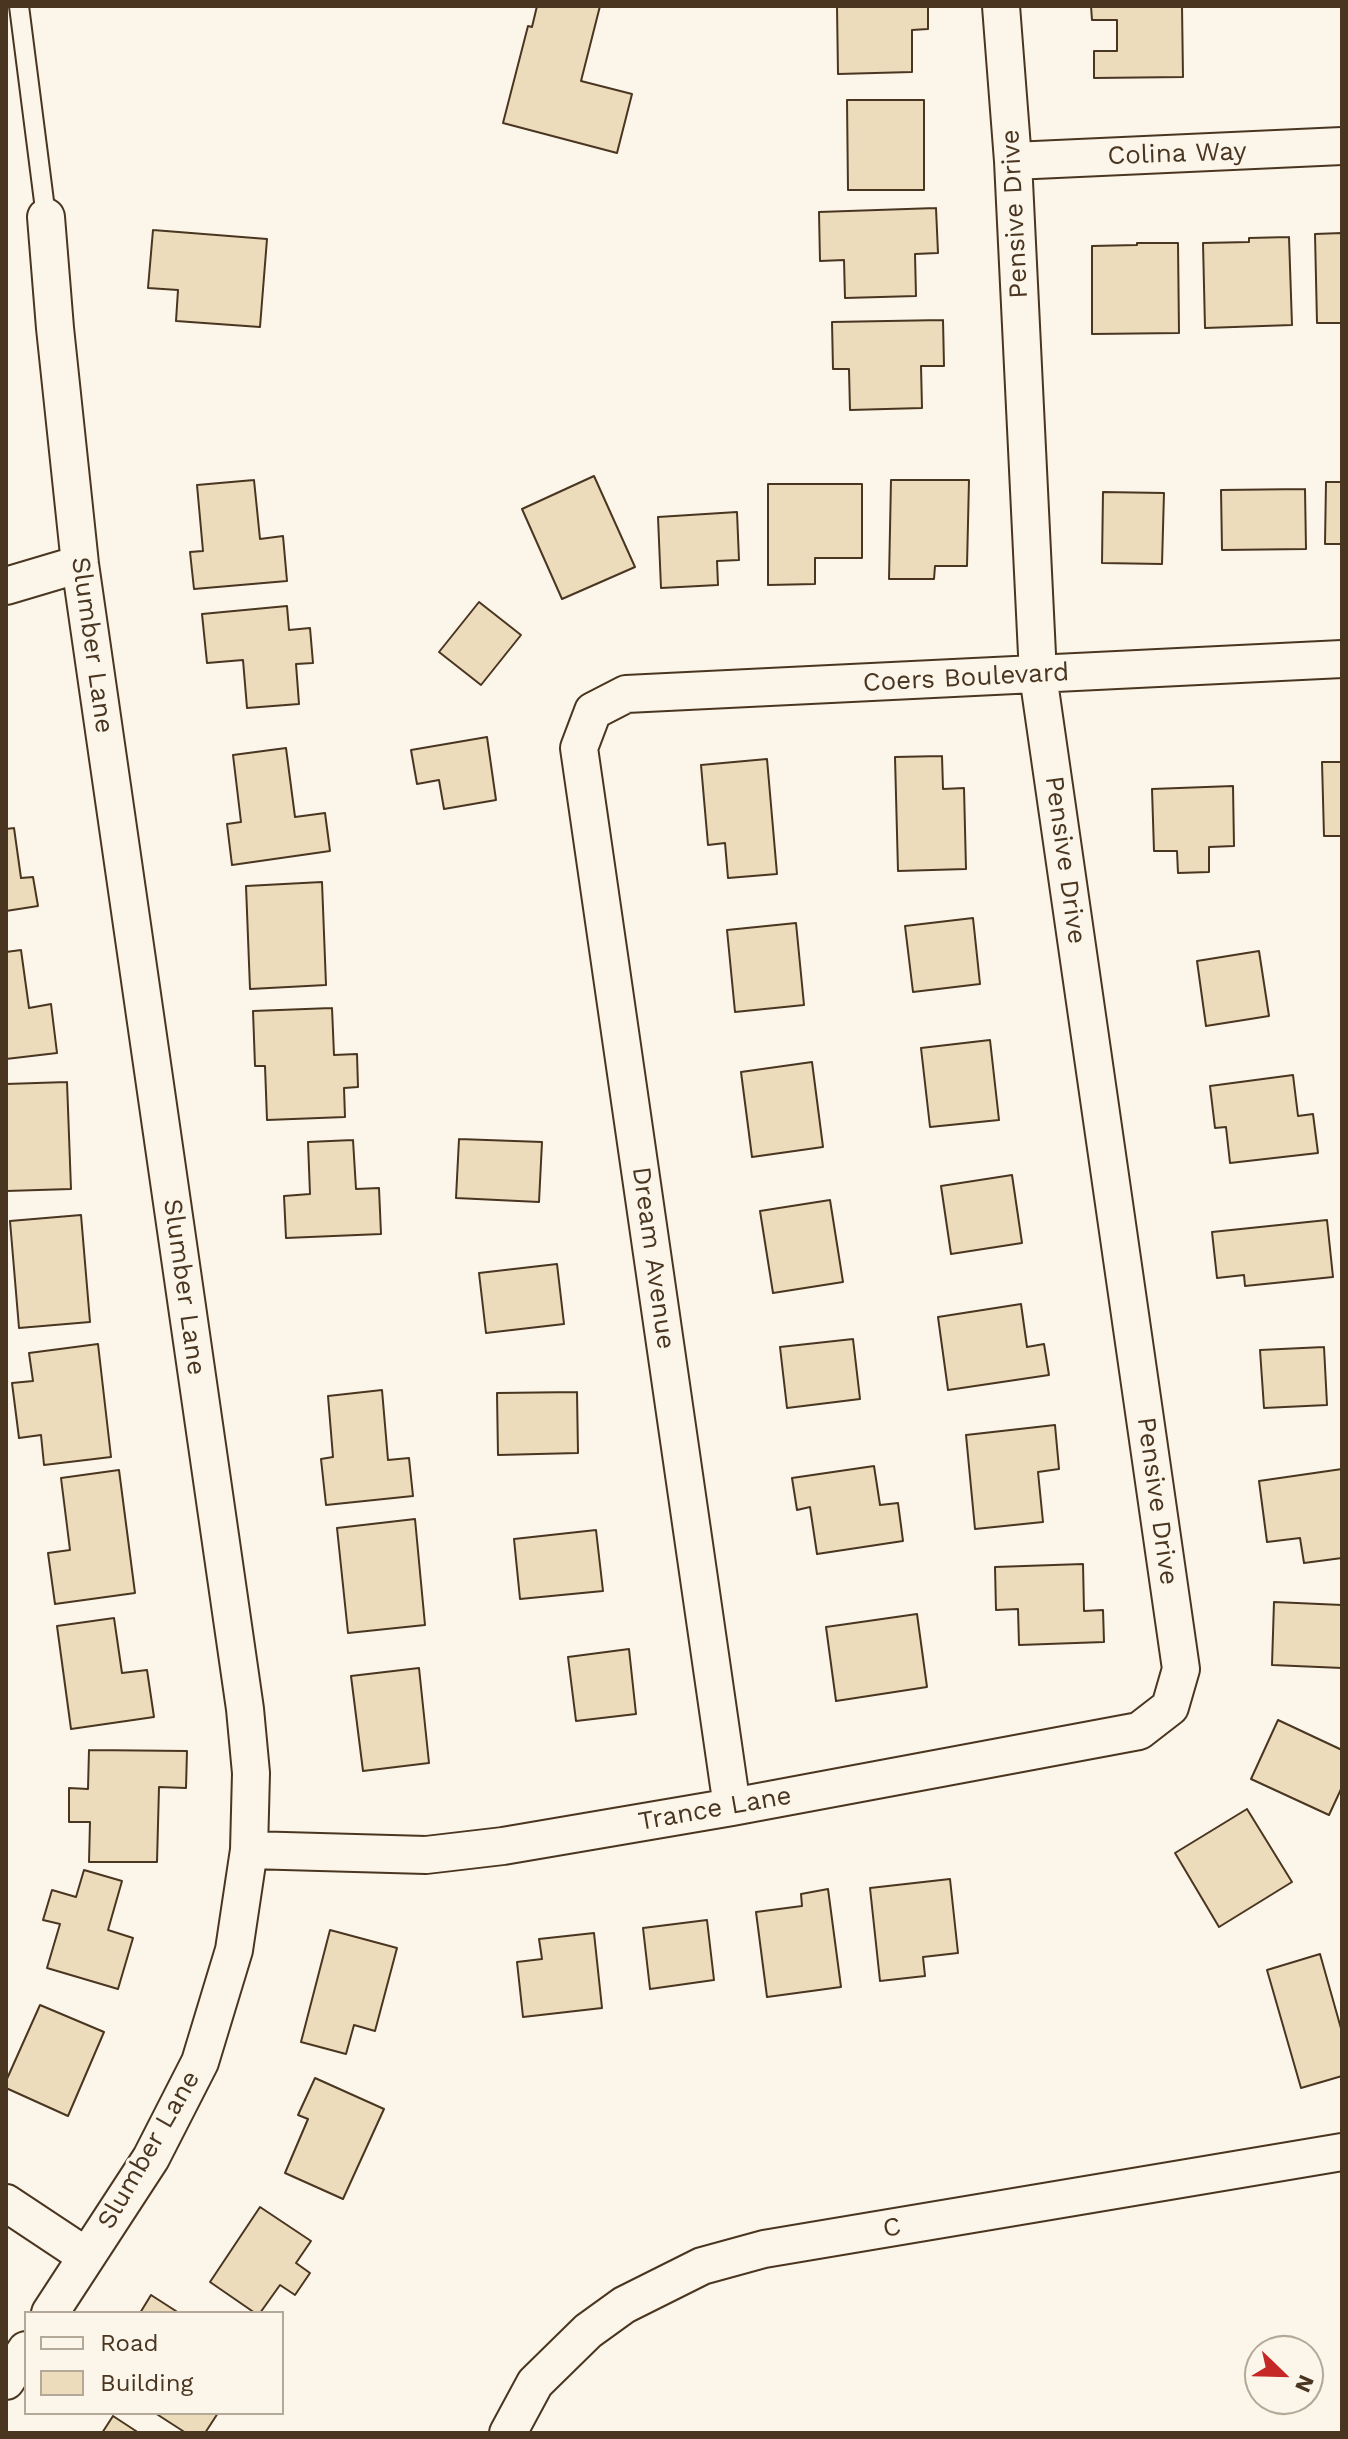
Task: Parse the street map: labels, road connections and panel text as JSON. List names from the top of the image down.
{
  "streets": {
    "street": [
      "Colina Way",
      "Pensive Drive",
      "Slumber Lane",
      "Coers Boulevard",
      "Dream Avenue",
      "Trance Lane",
      "C"
    ]
  },
  "crossings": [
    ["Colina Way", "Pensive Drive"],
    ["Pensive Drive", "Coers Boulevard"],
    ["Pensive Drive", "Trance Lane"],
    ["Slumber Lane", "Trance Lane"],
    ["Coers Boulevard", "Dream Avenue"],
    ["Dream Avenue", "Trance Lane"]
  ],
  "legend": ["Road", "Building"],
  "north": "bottom right"
}
